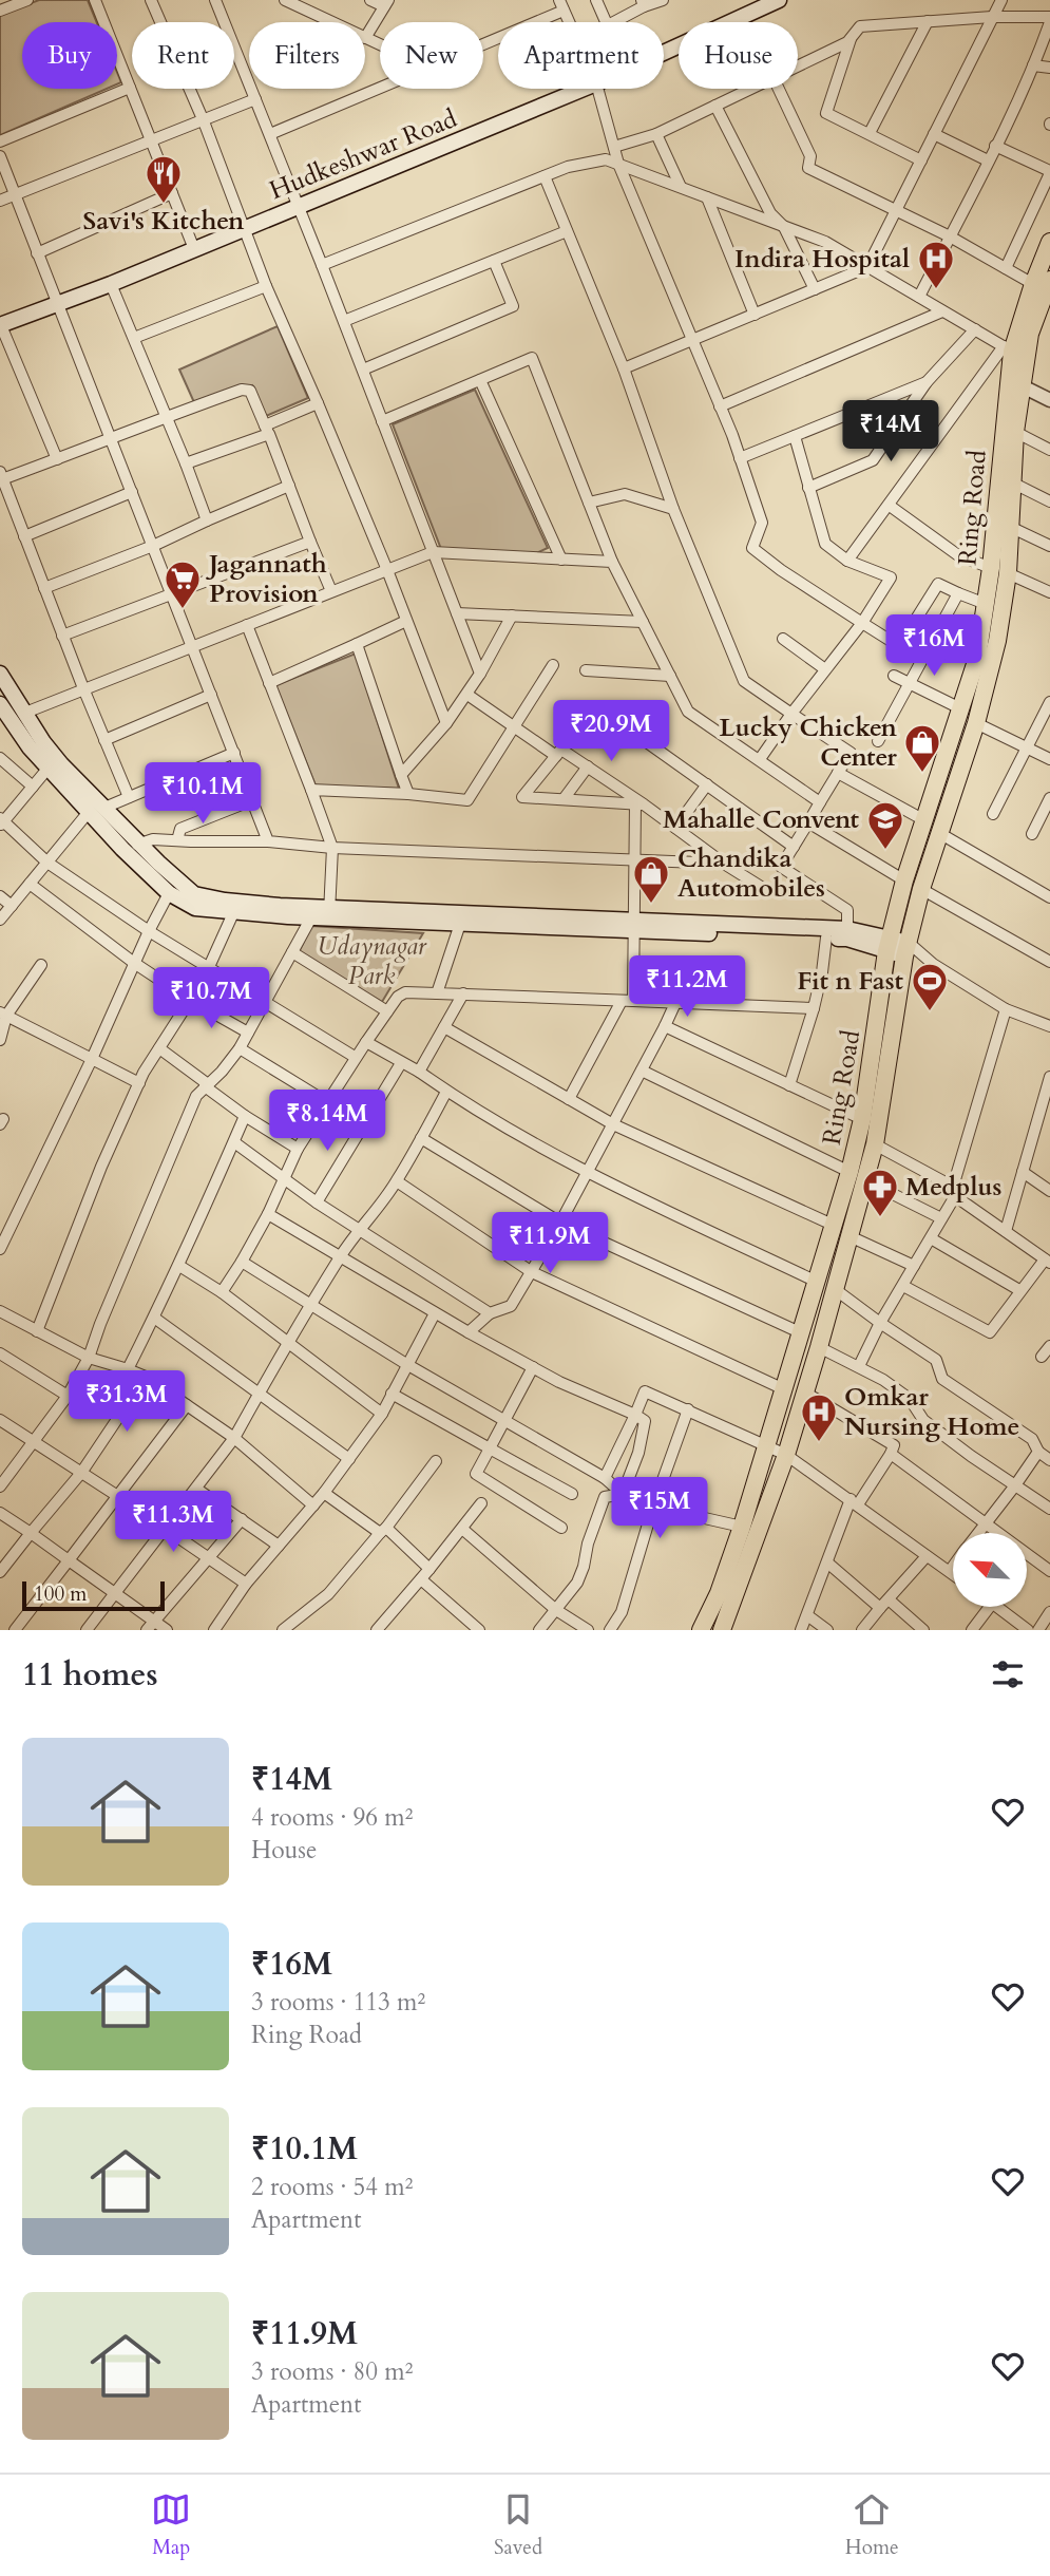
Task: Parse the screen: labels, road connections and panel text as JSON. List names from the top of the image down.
{
  "streets": {
    "highway": ["Ring Road"],
    "main road": ["Hudkeshwar Road"]
  },
  "parks": ["Udaynagar Park"],
  "places": {
    "restaurant": ["Savi's Kitchen"],
    "hospital": ["Indira Hospital", "Omkar Nursing Home"],
    "supermarket": ["Jagannath Provision"],
    "shop": ["Lucky Chicken Center", "Chandika Automobiles"],
    "school or university": ["Mahalle Convent"],
    "sports": ["Fit n Fast"],
    "pharmacy": ["Medplus"]
  },
  "scale_bar": "100 m",
  "north": "top left",
  "page": {
    "chip": [
      "Buy",
      "Rent",
      "Filters",
      "New",
      "Apartment",
      "House"
    ],
    "price": [
      "₹14M",
      "₹16M",
      "₹20.9M",
      "₹10.1M",
      "₹11.2M",
      "₹10.7M",
      "₹8.14M",
      "₹11.9M",
      "₹31.3M",
      "₹15M",
      "₹11.3M"
    ],
    "scale": "100 m",
    "heading": "11 homes",
    "list": [
      {
        "name": "₹14M",
        "note": "4 rooms · 96 m² · House"
      },
      {
        "name": "₹16M",
        "note": "3 rooms · 113 m² · Ring Road"
      },
      {
        "name": "₹10.1M",
        "note": "2 rooms · 54 m² · Apartment"
      },
      {
        "name": "₹11.9M",
        "note": "3 rooms · 80 m² · Apartment"
      }
    ],
    "tabs": ["Map", "Saved", "Home"]
  }
}
